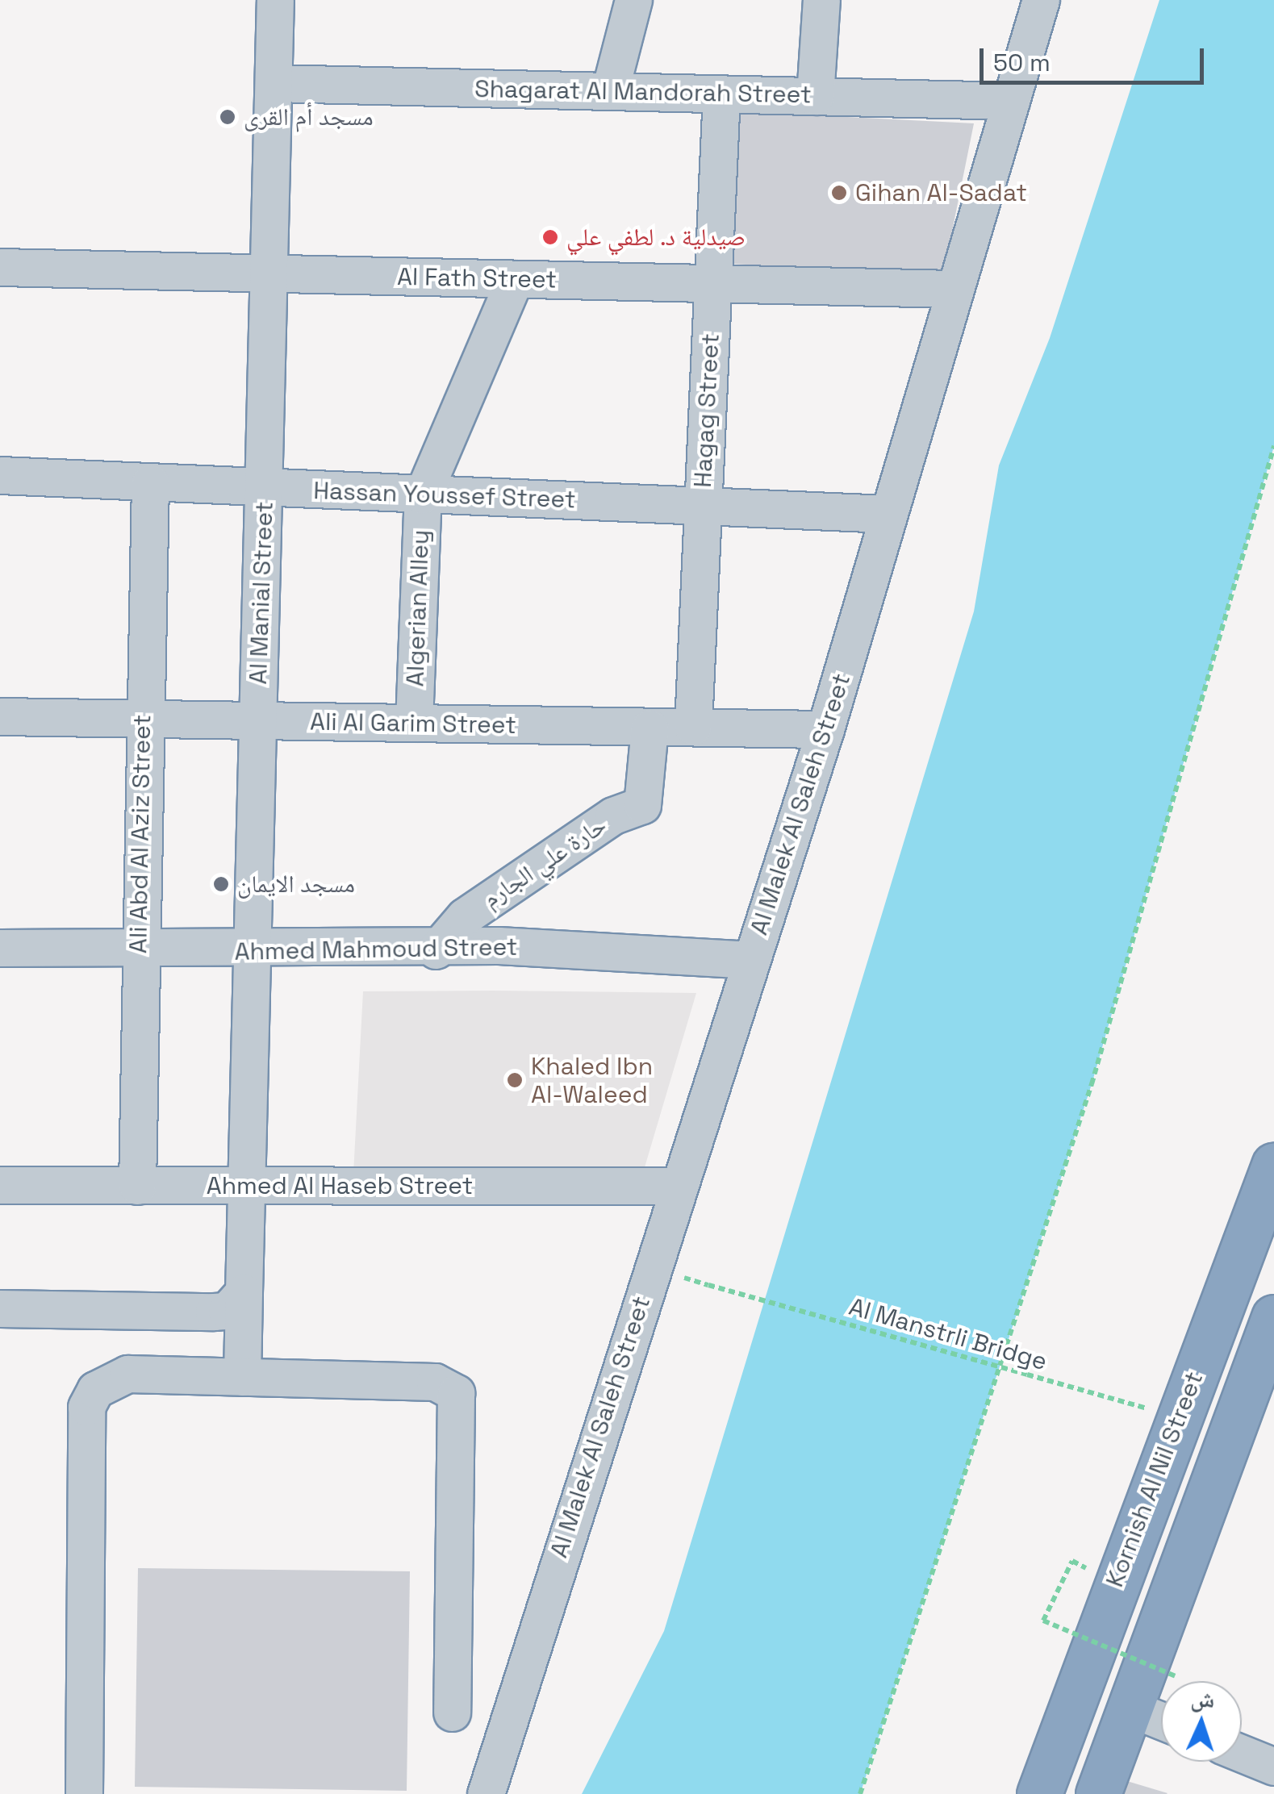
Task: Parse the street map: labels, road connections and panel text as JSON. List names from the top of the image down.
{
  "streets": {
    "highway": ["Kornish Al Nil Street"],
    "street": [
      "Shagarat Al Mandorah Street",
      "Al Fath Street",
      "Hagag Street",
      "Hassan Youssef Street",
      "Al Manial Street",
      "Algerian Alley",
      "Ali Al Garim Street",
      "Al Malek Al Saleh Street",
      "Ali Abd Al Aziz Street",
      "حارة علي الجارم",
      "Ahmed Mahmoud Street",
      "Ahmed Al Haseb Street"
    ],
    "path": ["Al Manstrli Bridge"]
  },
  "crossings": [
    ["Shagarat Al Mandorah Street", "Hagag Street"],
    ["Shagarat Al Mandorah Street", "Al Manial Street"],
    ["Shagarat Al Mandorah Street", "Al Malek Al Saleh Street"],
    ["Al Fath Street", "Hagag Street"],
    ["Al Fath Street", "Al Manial Street"],
    ["Al Fath Street", "Al Malek Al Saleh Street"],
    ["Hagag Street", "Hassan Youssef Street"],
    ["Hagag Street", "Ali Al Garim Street"],
    ["Hassan Youssef Street", "Al Manial Street"],
    ["Hassan Youssef Street", "Algerian Alley"],
    ["Hassan Youssef Street", "Al Malek Al Saleh Street"],
    ["Hassan Youssef Street", "Ali Abd Al Aziz Street"],
    ["Al Manial Street", "Ali Al Garim Street"],
    ["Al Manial Street", "Ahmed Mahmoud Street"],
    ["Al Manial Street", "Ahmed Al Haseb Street"],
    ["Algerian Alley", "Ali Al Garim Street"],
    ["Ali Al Garim Street", "Al Malek Al Saleh Street"],
    ["Ali Al Garim Street", "Ali Abd Al Aziz Street"],
    ["Ali Al Garim Street", "حارة علي الجارم"],
    ["Al Malek Al Saleh Street", "Ahmed Mahmoud Street"],
    ["Al Malek Al Saleh Street", "Ahmed Al Haseb Street"],
    ["Ali Abd Al Aziz Street", "Ahmed Mahmoud Street"],
    ["Ali Abd Al Aziz Street", "Ahmed Al Haseb Street"],
    ["حارة علي الجارم", "Ahmed Mahmoud Street"],
    ["Al Manstrli Bridge", "Kornish Al Nil Street"]
  ],
  "places": [
    "مسجد أم القرى",
    "Gihan Al-Sadat",
    "صيدلية د. لطفي علي",
    "مسجد الايمان",
    "Khaled Ibn Al-Waleed"
  ],
  "scale_bar": "50 m",
  "north": "top"
}
